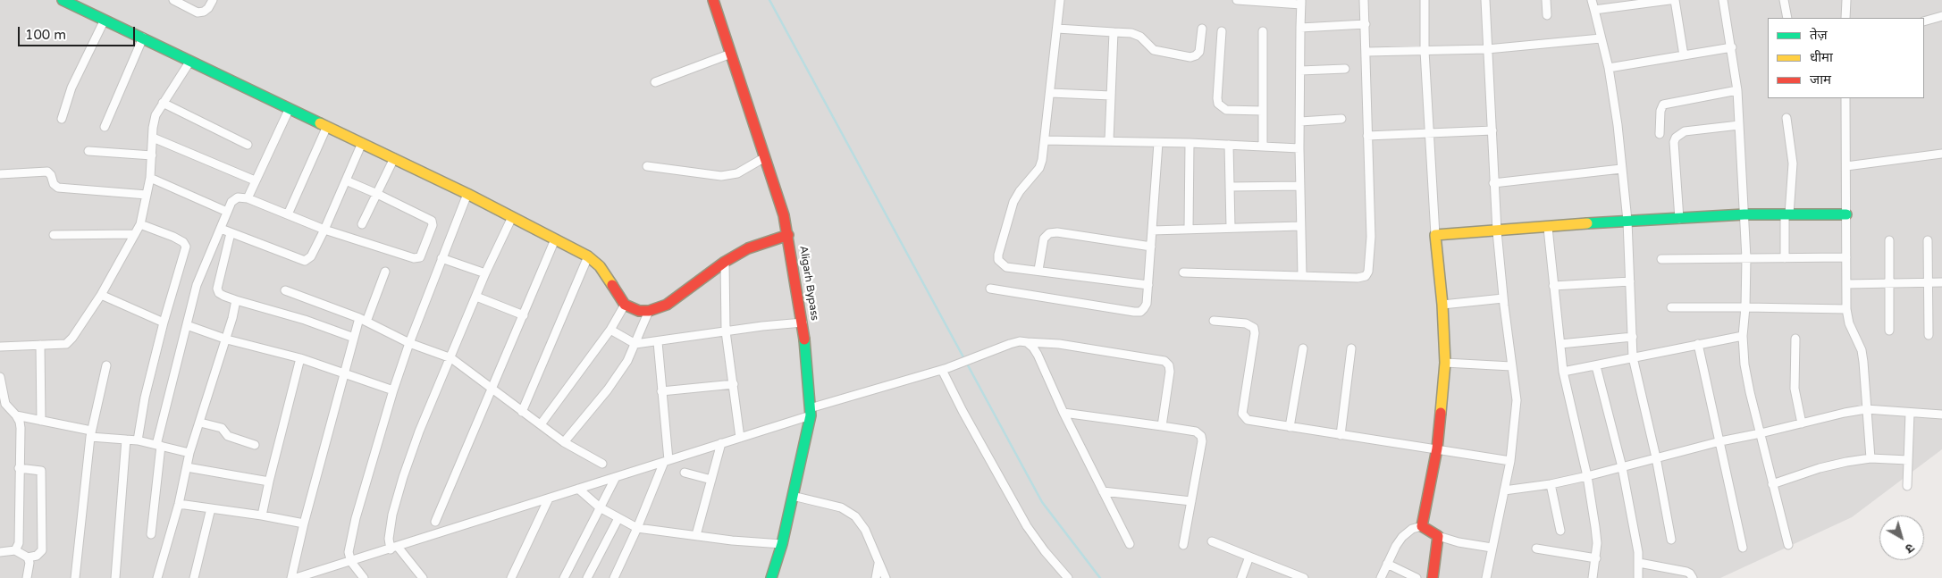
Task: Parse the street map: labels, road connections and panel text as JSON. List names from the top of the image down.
{
  "streets": {
    "street": ["Aligarh Bypass"]
  },
  "legend": ["तेज़", "धीमा", "जाम"],
  "scale_bar": "100 m",
  "north": "bottom right"
}
